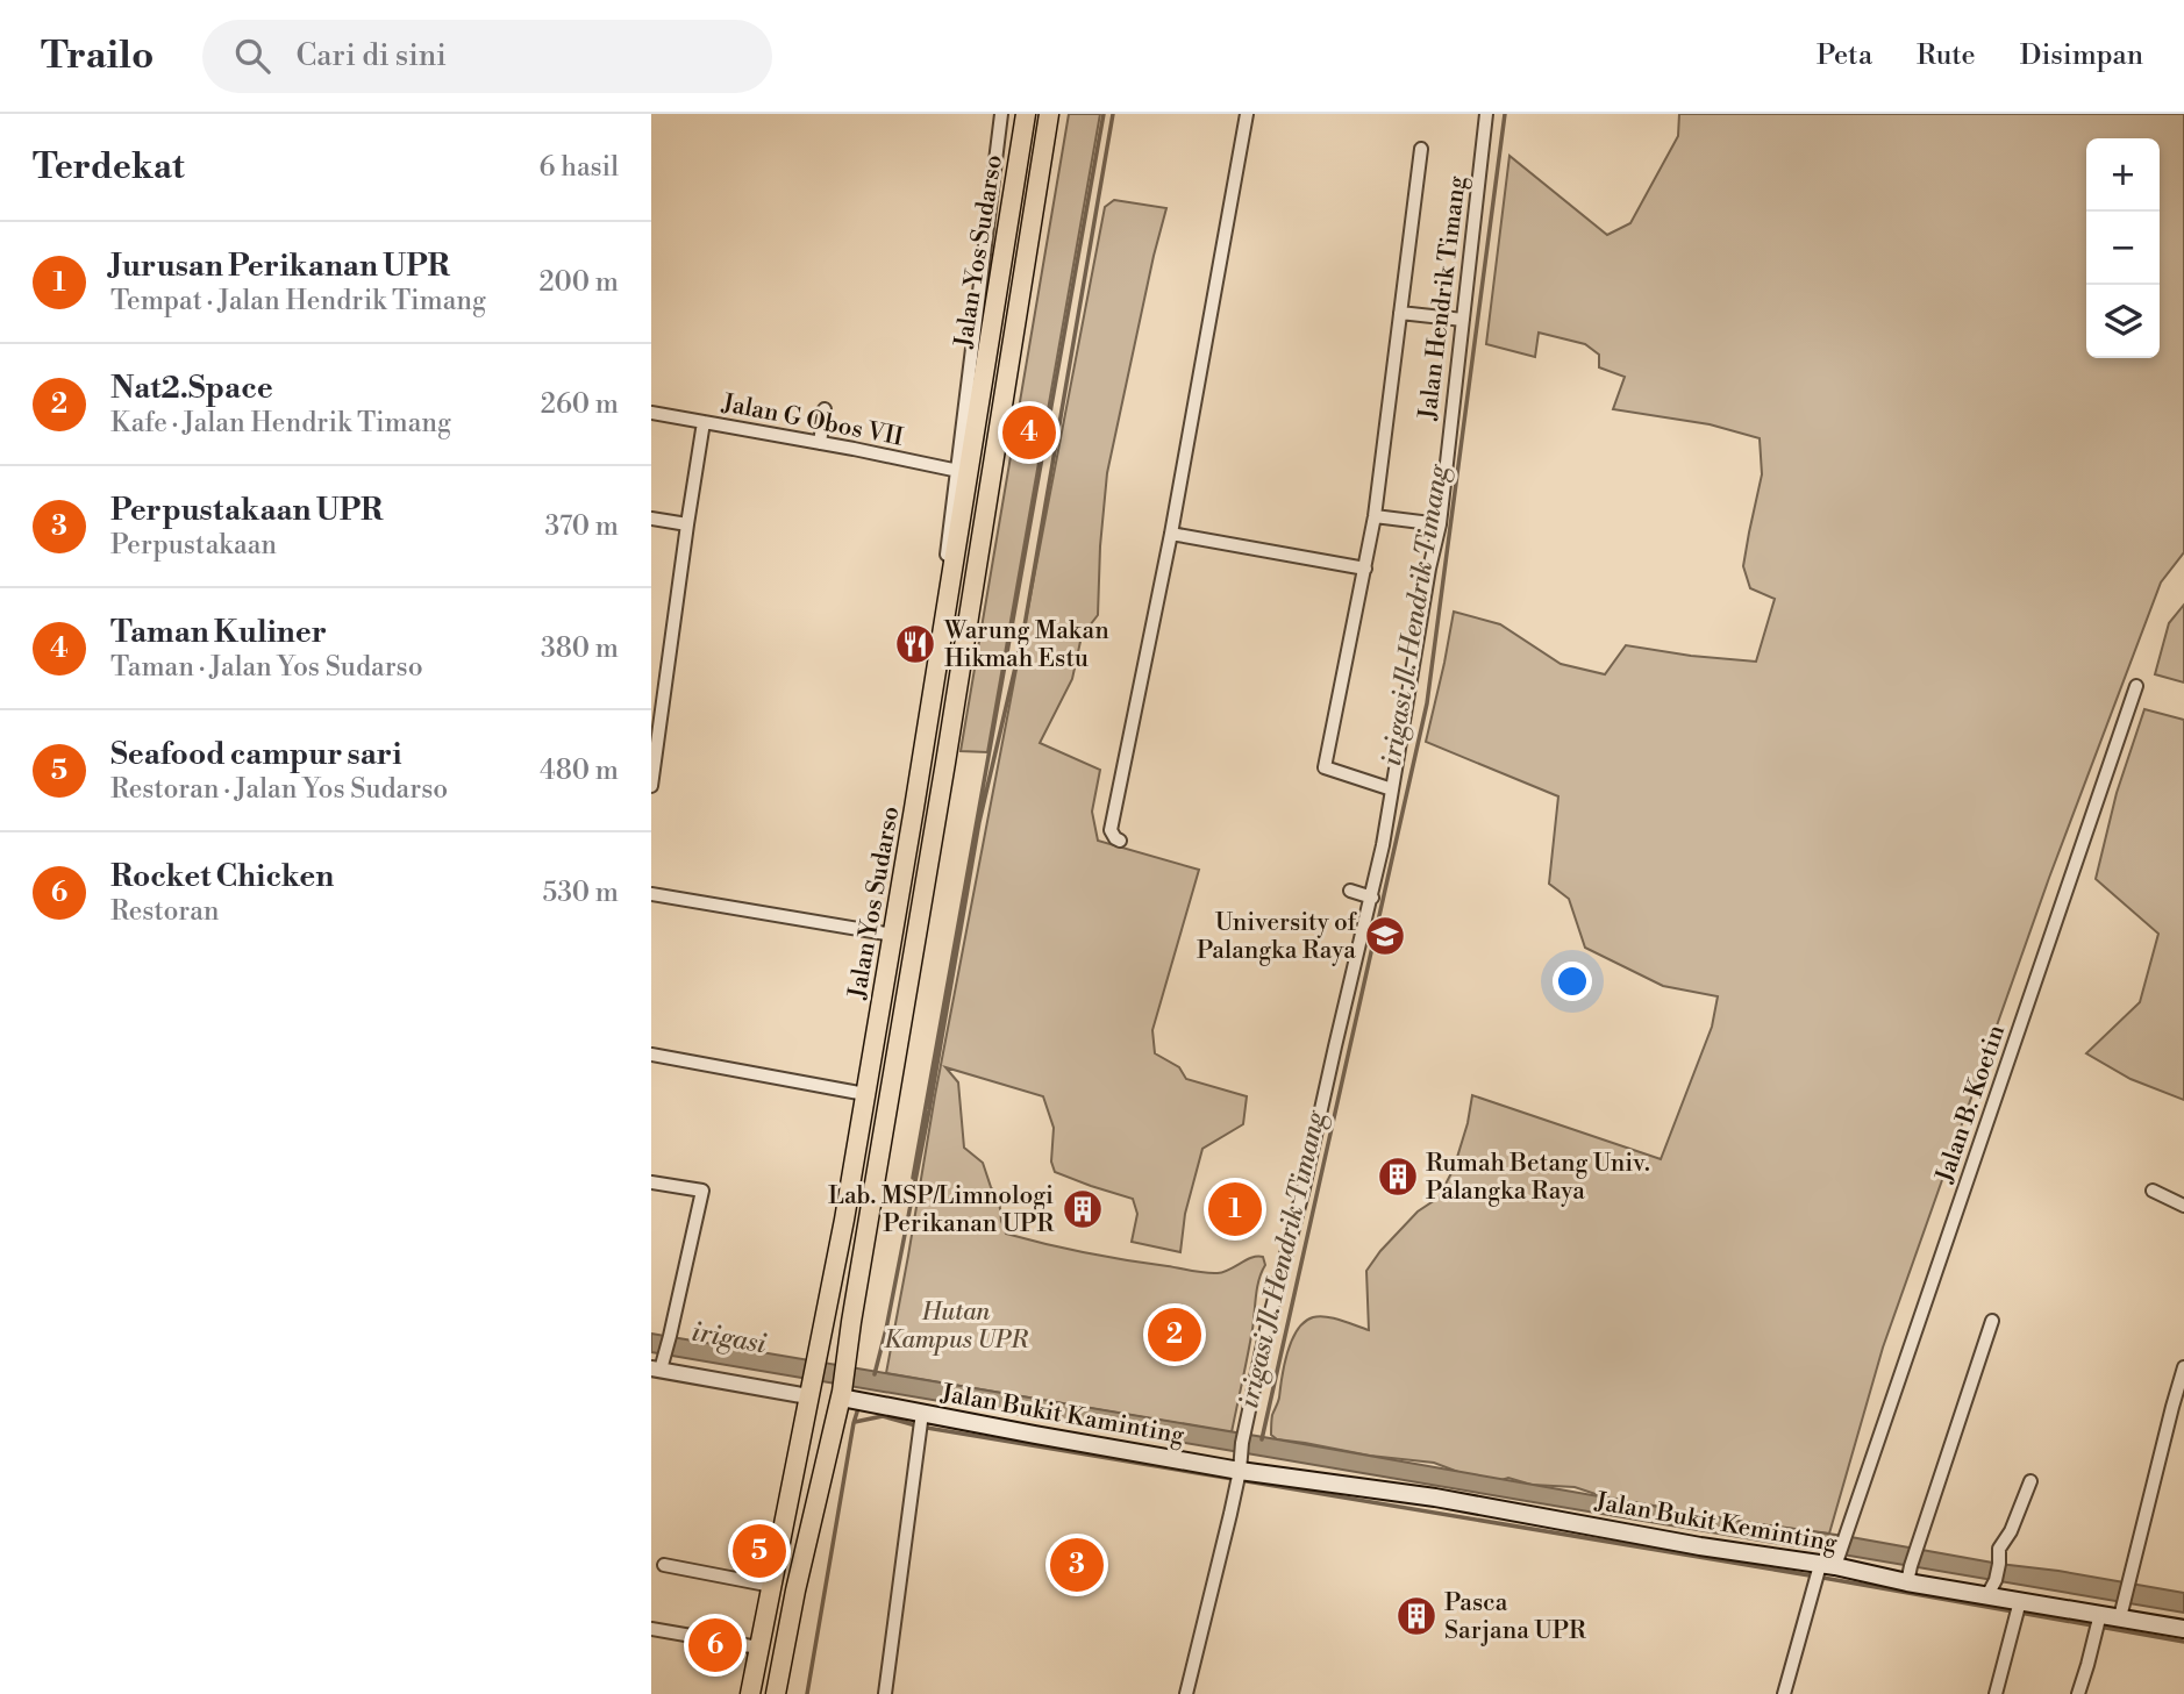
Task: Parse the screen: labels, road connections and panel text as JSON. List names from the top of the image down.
{
  "streets": {
    "main road": ["Jalan Yos Sudarso", "Jalan Bukit Kaminting", "Jalan Bukit Keminting"],
    "street": ["Jalan Hendrik Timang", "Jalan G Obos VII", "Jalan B. Koetin"]
  },
  "crossings": [
    ["Jalan Yos Sudarso", "Jalan G Obos VII"],
    ["Jalan Yos Sudarso", "Jalan Bukit Kaminting"],
    ["Jalan Hendrik Timang", "Jalan Bukit Kaminting"],
    ["Jalan Hendrik Timang", "Jalan Bukit Keminting"],
    ["Jalan B. Koetin", "Jalan Bukit Keminting"],
    ["Jalan Bukit Kaminting", "Jalan Bukit Keminting"]
  ],
  "water": ["irigasi Jl. Hendrik Timang", "irigasi"],
  "parks": ["Hutan Kampus UPR"],
  "places": {
    "restaurant": ["Warung Makan Hikmah Estu"],
    "school or university": ["University of Palangka Raya"],
    "building": ["Rumah Betang Univ. Palangka Raya", "Lab. MSP/Limnologi Perikanan UPR", "Pasca Sarjana UPR"]
  },
  "page": {
    "header": "Trailo",
    "search": "Cari di sini",
    "nav": ["Peta", "Rute", "Disimpan"],
    "heading": ["Terdekat", "6 hasil"],
    "map_buttons": ["+", "−"],
    "list": [
      {
        "mark": "1",
        "name": "Jurusan Perikanan UPR",
        "note": "Tempat · Jalan Hendrik Timang",
        "value": "200 m"
      },
      {
        "mark": "2",
        "name": "Nat2.Space",
        "note": "Kafe · Jalan Hendrik Timang",
        "value": "260 m"
      },
      {
        "mark": "3",
        "name": "Perpustakaan UPR",
        "note": "Perpustakaan",
        "value": "370 m"
      },
      {
        "mark": "4",
        "name": "Taman Kuliner",
        "note": "Taman · Jalan Yos Sudarso",
        "value": "380 m"
      },
      {
        "mark": "5",
        "name": "Seafood campur sari",
        "note": "Restoran · Jalan Yos Sudarso",
        "value": "480 m"
      },
      {
        "mark": "6",
        "name": "Rocket Chicken",
        "note": "Restoran",
        "value": "530 m"
      }
    ],
    "pins": [
      "4",
      "1",
      "2",
      "5",
      "3",
      "6"
    ]
  }
}
